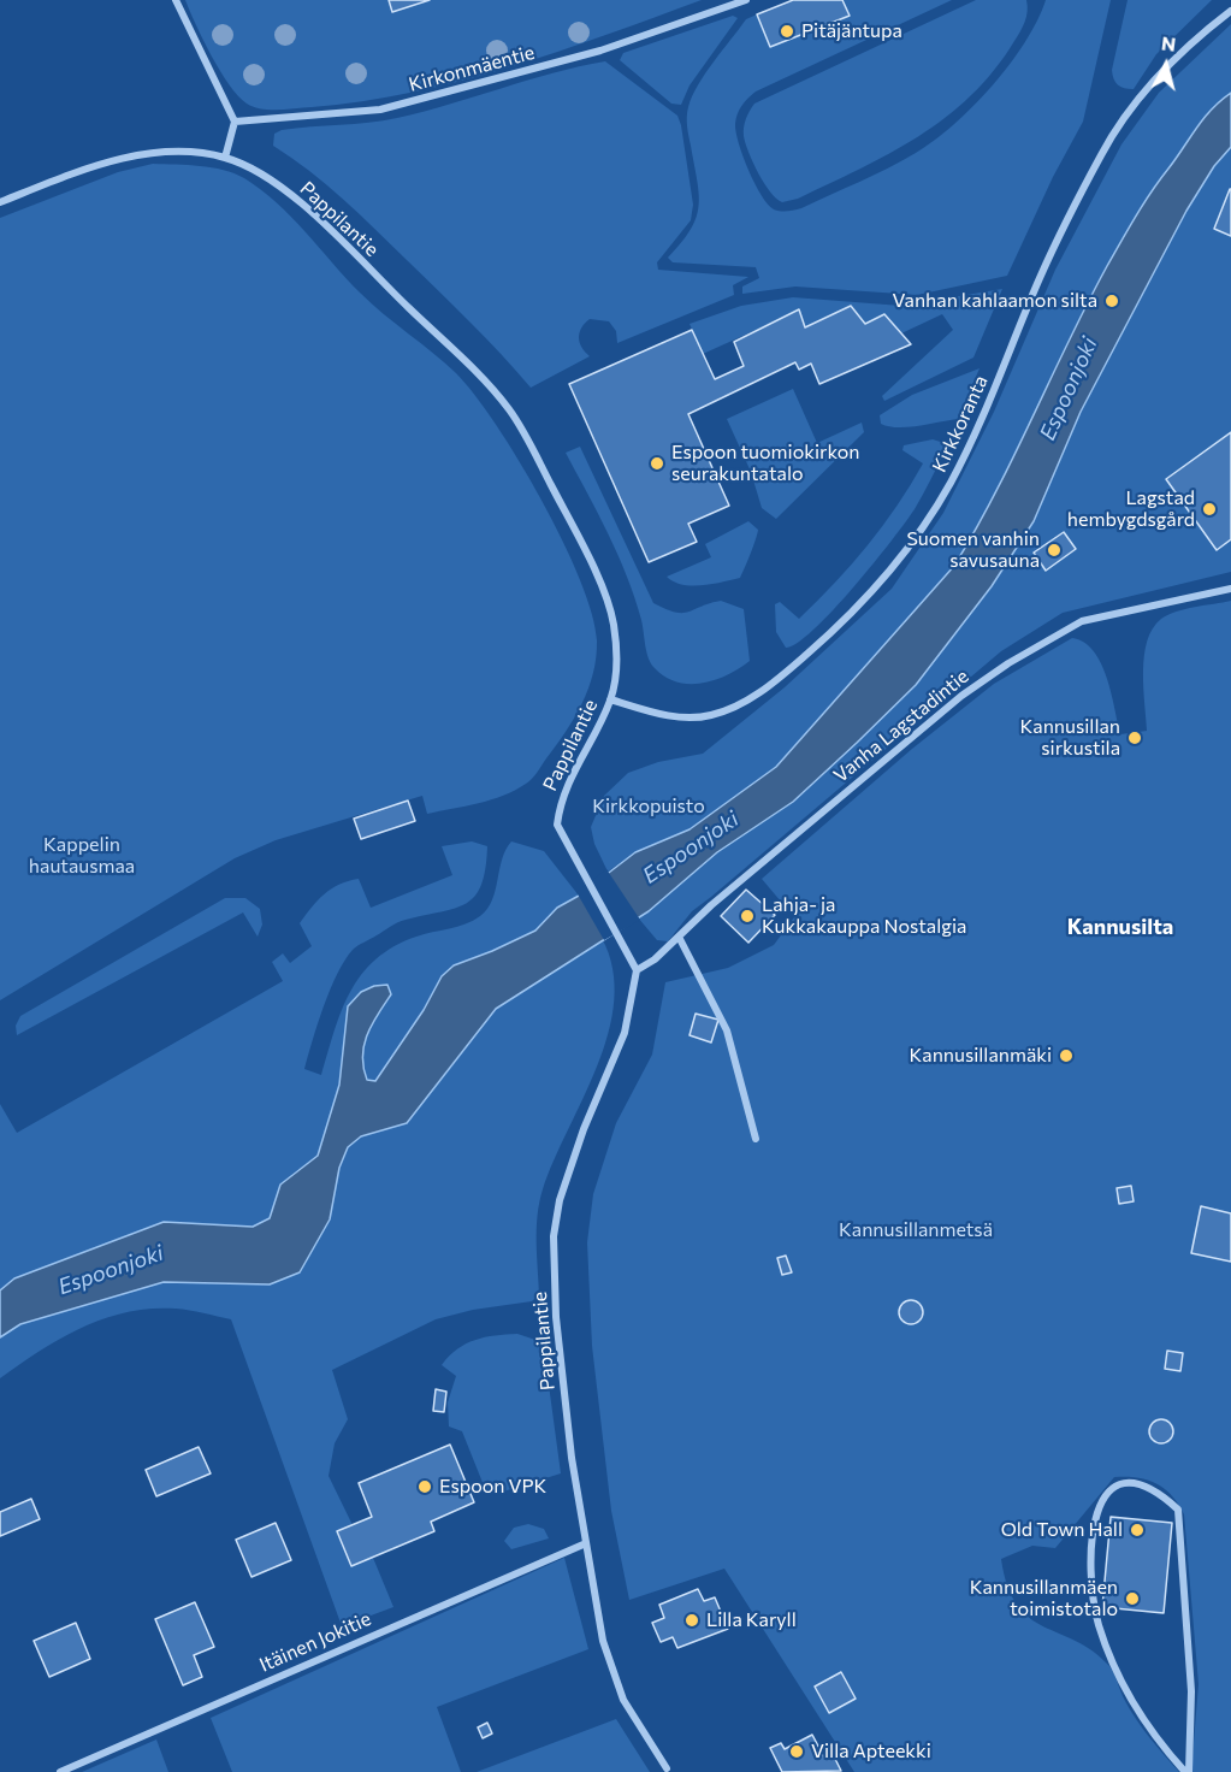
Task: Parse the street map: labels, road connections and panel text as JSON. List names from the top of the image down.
{
  "streets": {
    "street": [
      "Kirkonmäentie",
      "Pappilantie",
      "Kirkkoranta",
      "Vanha Lagstadintie",
      "Itäinen Jokitie"
    ]
  },
  "crossings": [
    ["Pappilantie", "Kirkkoranta"],
    ["Pappilantie", "Vanha Lagstadintie"],
    ["Pappilantie", "Itäinen Jokitie"]
  ],
  "districts": ["Kannusilta"],
  "water": ["Espoonjoki"],
  "parks": ["Kirkkopuisto", "Kappelin hautausmaa", "Kannusillanmetsä"],
  "places": [
    "Pitäjäntupa",
    "Vanhan kahlaamon silta",
    "Espoon tuomiokirkon seurakuntatalo",
    "Lagstad hembygdsgård",
    "Suomen vanhin savusauna",
    "Kannusillan sirkustila",
    "Lahja- ja Kukkakauppa Nostalgia",
    "Kannusillanmäki",
    "Espoon VPK",
    "Old Town Hall",
    "Kannusillanmäen toimistotalo",
    "Lilla Karyll",
    "Villa Apteekki"
  ],
  "north": "top"
}
